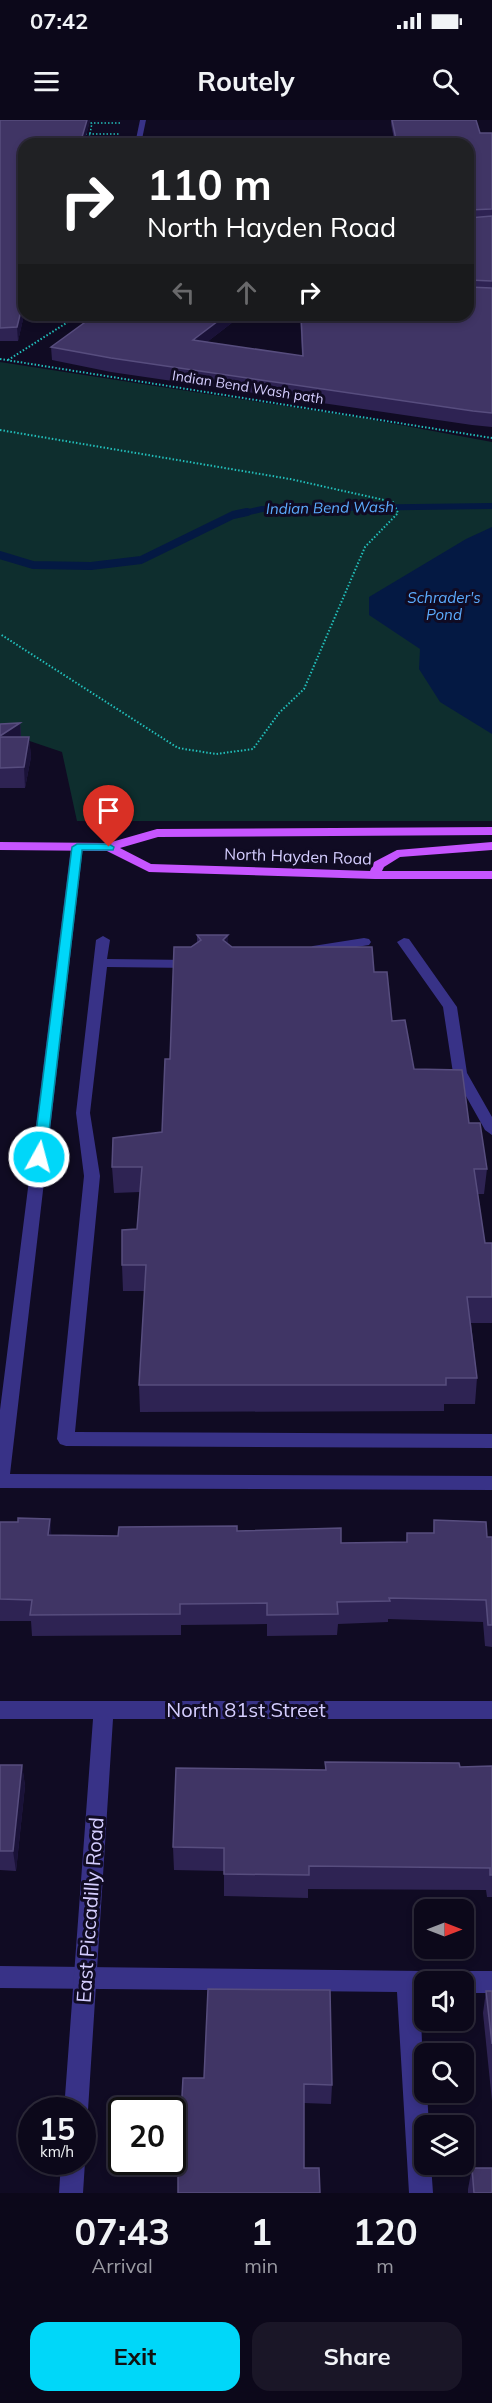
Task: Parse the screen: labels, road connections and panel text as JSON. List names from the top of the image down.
{
  "streets": {
    "main road": ["North Hayden Road"],
    "street": ["North 81st Street", "East Piccadilly Road"],
    "path": ["Indian Bend Wash path"]
  },
  "crossings": [
    ["North 81st Street", "East Piccadilly Road"]
  ],
  "water": ["Indian Bend Wash", "Schrader's Pond"],
  "north": "right",
  "page": {
    "status": "07:42",
    "header": "Routely",
    "turn": ["110 m", "North Hayden Road"],
    "speed": "15 km/h",
    "limit": "20",
    "eta": [
      "07:43",
      "Arrival",
      "1",
      "min",
      "120",
      "m"
    ],
    "buttons": ["Exit", "Share"]
  }
}
